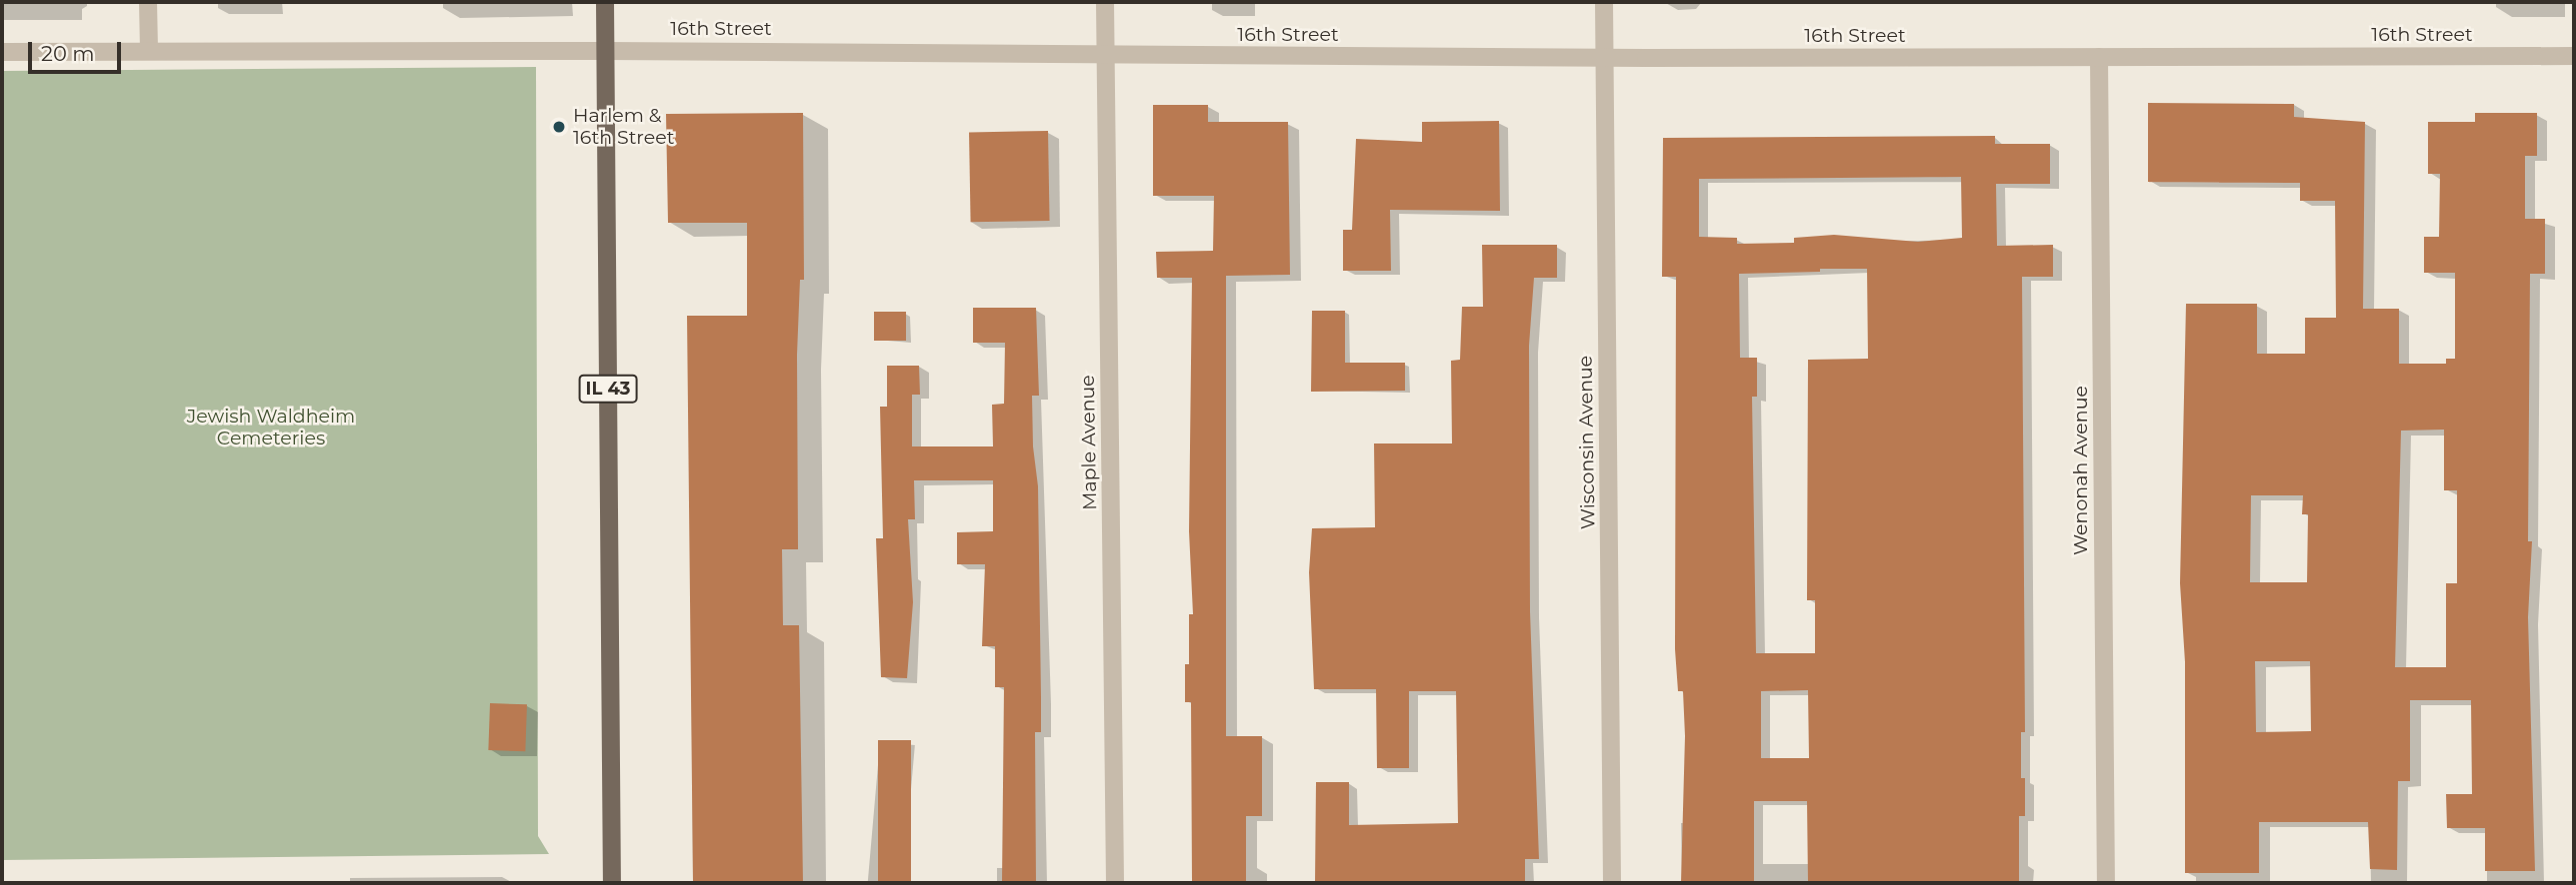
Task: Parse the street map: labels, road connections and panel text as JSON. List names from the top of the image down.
{
  "streets": {
    "main road": ["IL 43"],
    "street": [
      "16th Street",
      "Maple Avenue",
      "Wisconsin Avenue",
      "Wenonah Avenue"
    ]
  },
  "crossings": [
    ["16th Street", "IL 43"],
    ["16th Street", "Maple Avenue"],
    ["16th Street", "Wisconsin Avenue"],
    ["16th Street", "Wenonah Avenue"]
  ],
  "parks": ["Jewish Waldheim Cemeteries"],
  "places": ["Harlem & 16th Street"],
  "scale_bar": "20 m"
}
